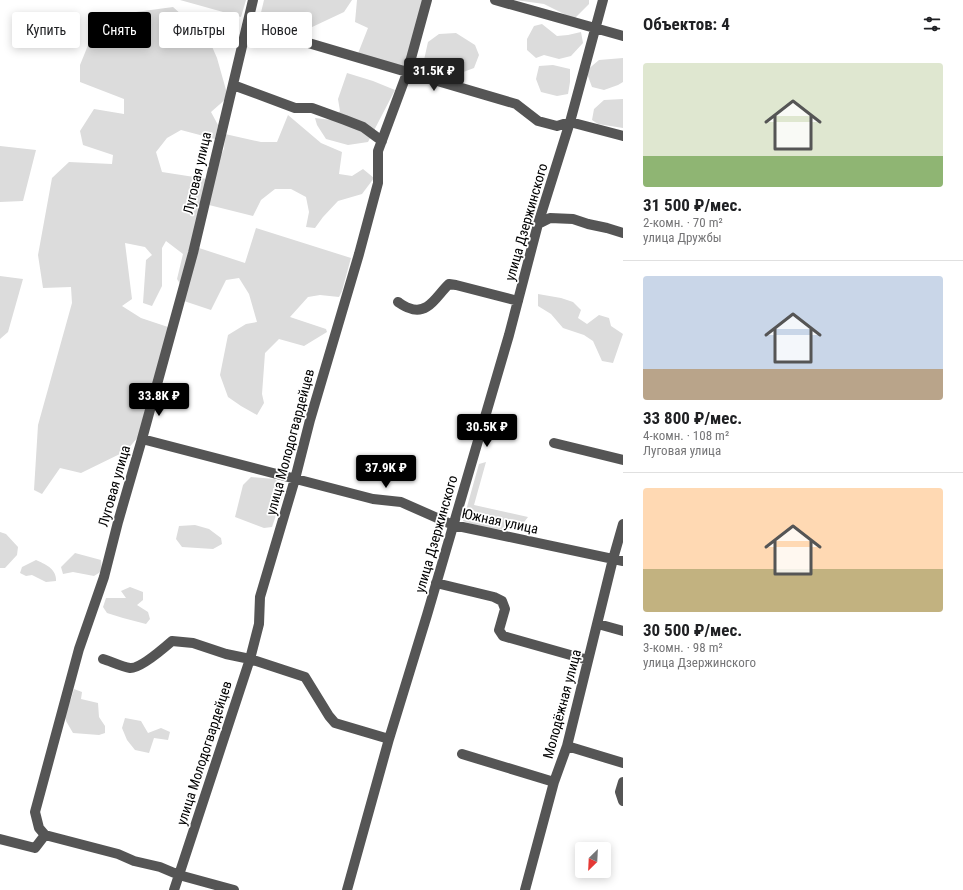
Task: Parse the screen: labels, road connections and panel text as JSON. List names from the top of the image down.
{
  "streets": {
    "street": [
      "Луговая улица",
      "улица Дзержинского",
      "улица Молодогвардейцев",
      "Южная улица",
      "Молодёжная улица"
    ]
  },
  "crossings": [
    ["Луговая улица", "Южная улица"],
    ["улица Дзержинского", "Южная улица"],
    ["улица Молодогвардейцев", "Южная улица"],
    ["Южная улица", "Молодёжная улица"]
  ],
  "north": "bottom left",
  "page": {
    "heading": "Объектов: 4",
    "chip": [
      "Купить",
      "Снять",
      "Фильтры",
      "Новое"
    ],
    "list": [
      {
        "name": "31 500 ₽/мес.",
        "note": "2-комн. · 70 m² · улица Дружбы"
      },
      {
        "name": "33 800 ₽/мес.",
        "note": "4-комн. · 108 m² · Луговая улица"
      },
      {
        "name": "30 500 ₽/мес.",
        "note": "3-комн. · 98 m² · улица Дзержинского"
      }
    ],
    "price": [
      "31.5K ₽",
      "33.8K ₽",
      "30.5K ₽",
      "37.9K ₽"
    ]
  }
}
